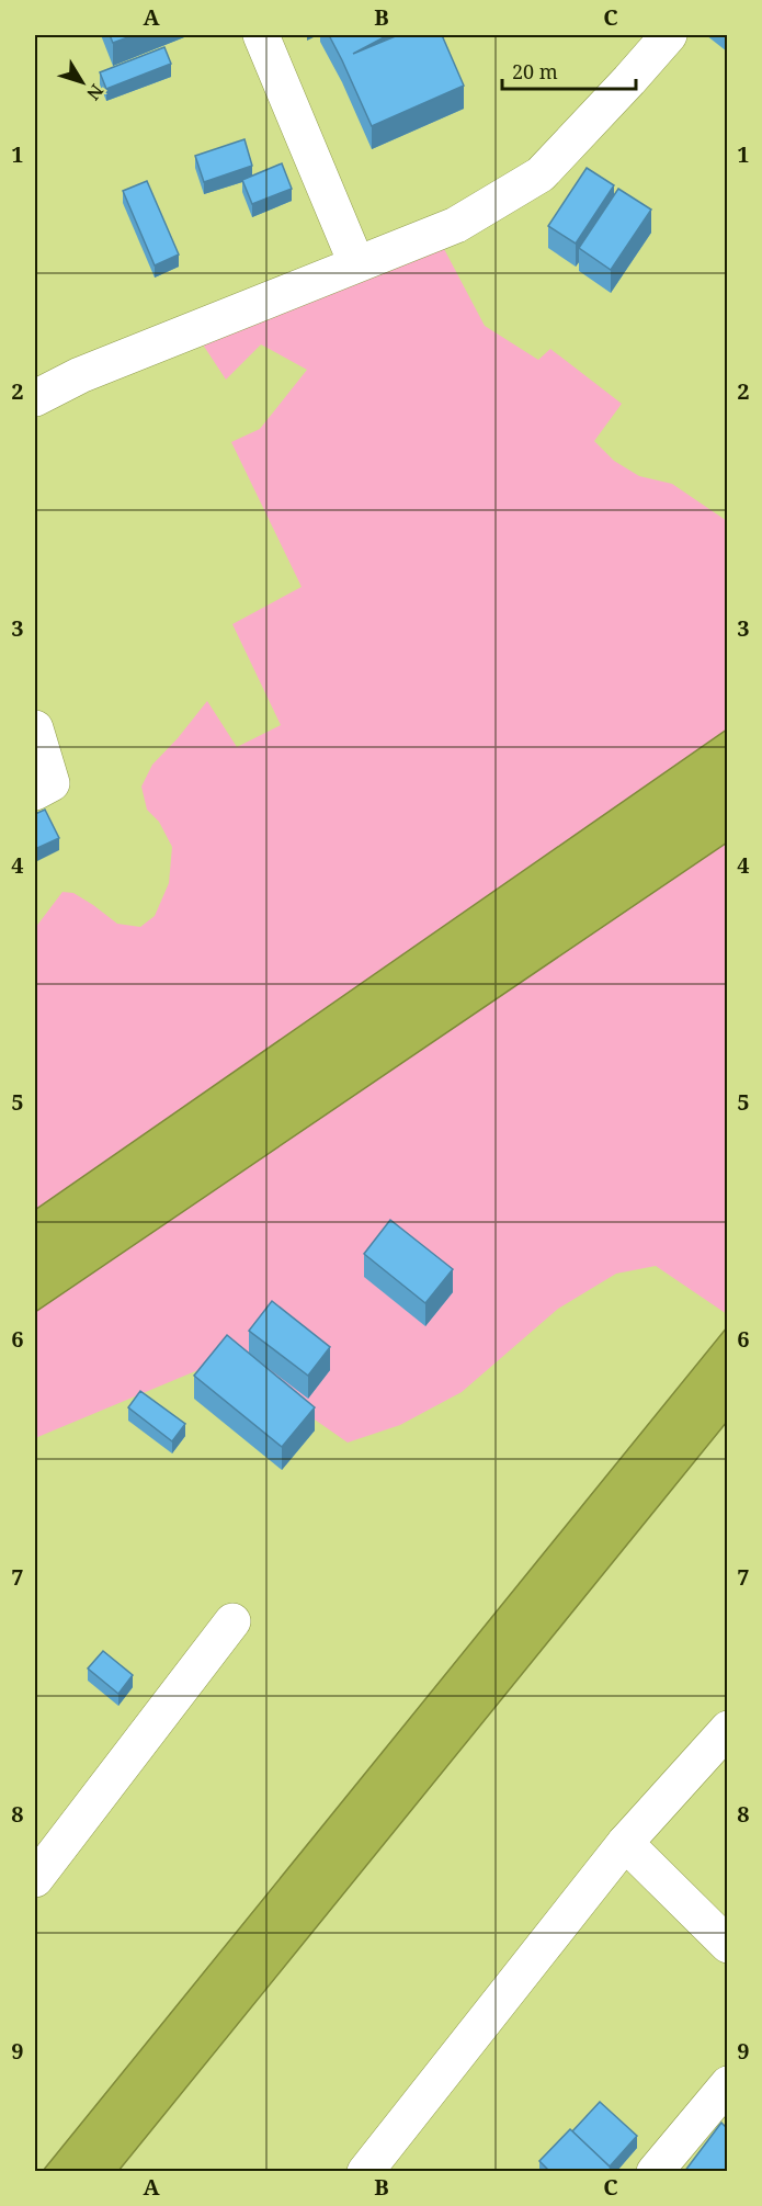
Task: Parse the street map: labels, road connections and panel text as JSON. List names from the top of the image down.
{
  "scale_bar": "20 m",
  "north": "bottom right",
  "grid": {
    "columns": ["A", "B", "C"],
    "rows": [
      "1",
      "2",
      "3",
      "4",
      "5",
      "6",
      "7",
      "8",
      "9"
    ]
  }
}
